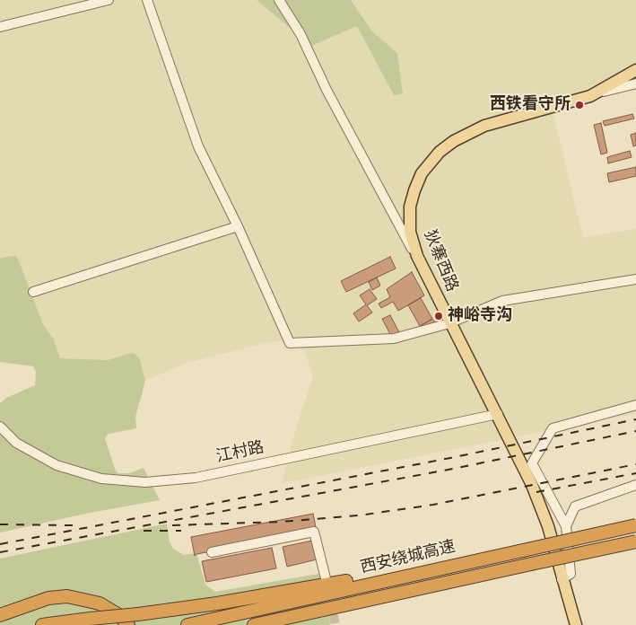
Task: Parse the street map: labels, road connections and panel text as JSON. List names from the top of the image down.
{
  "streets": {
    "highway": ["西安绕城高速"],
    "main road": ["狄寨西路"],
    "street": ["江村路"]
  },
  "crossings": [
    ["狄寨西路", "江村路"]
  ],
  "places": ["西铁看守所", "神峪寺沟"]
}
